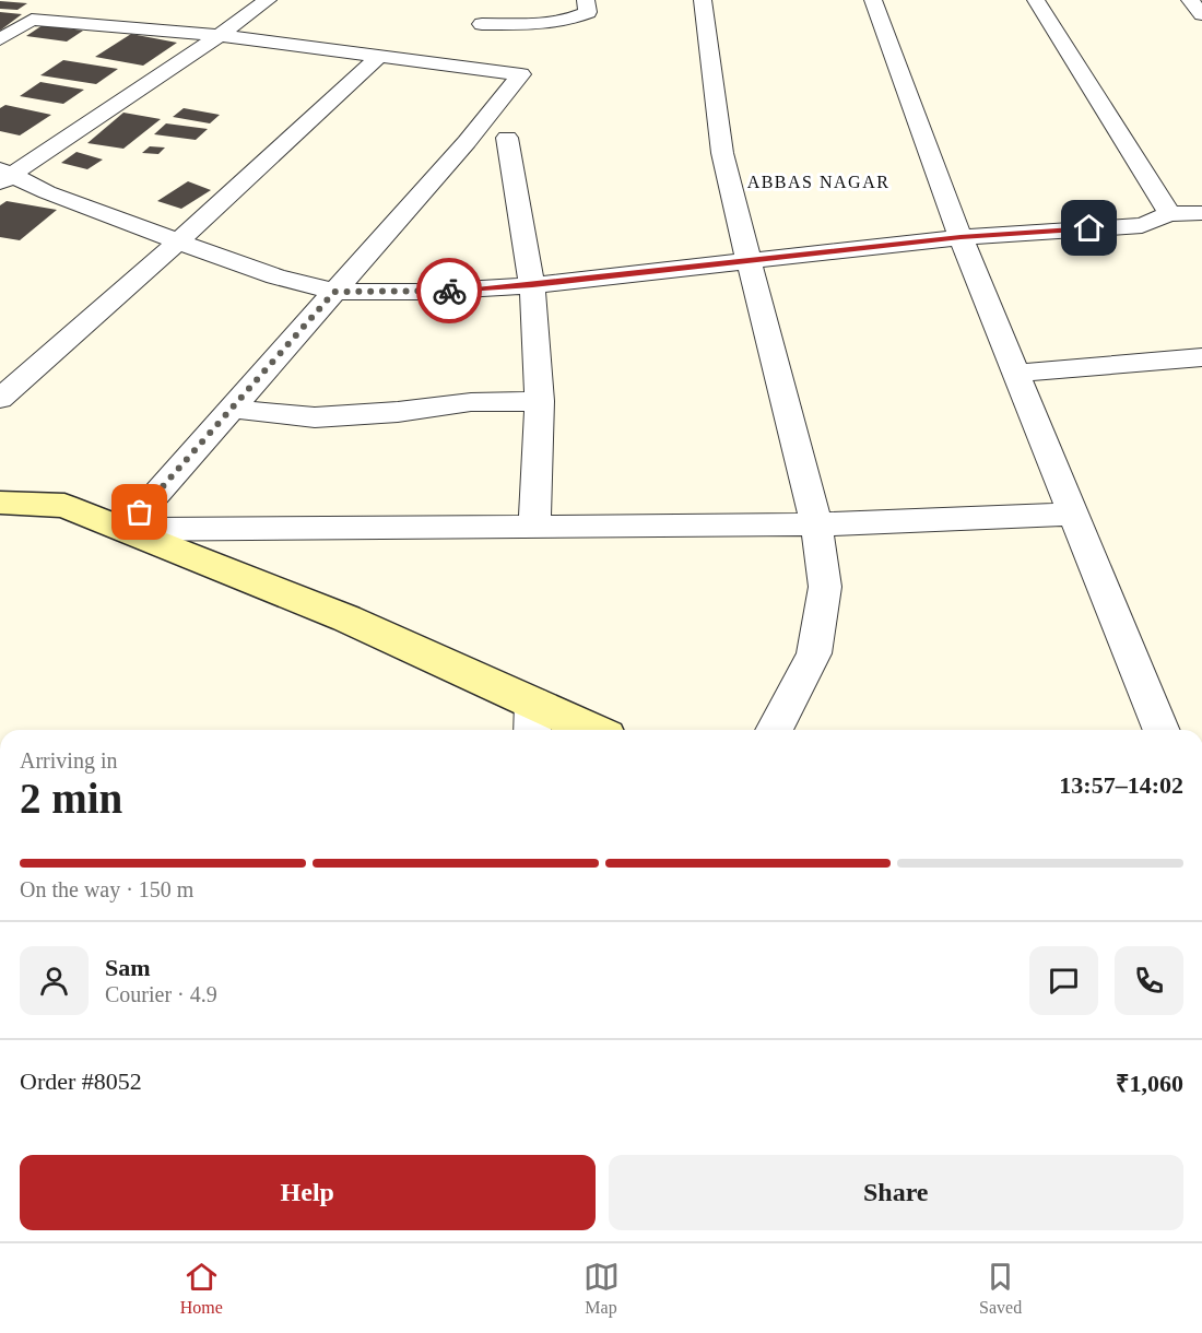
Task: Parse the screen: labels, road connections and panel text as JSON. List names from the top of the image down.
{
  "districts": ["ABBAS NAGAR"],
  "page": {
    "heading": ["2 min", "Arriving in", "13:57–14:02"],
    "panel": [
      "Sam",
      "Courier · 4.9",
      "Order #8052",
      "₹1,060"
    ],
    "bar": "On the way · 150 m",
    "buttons": ["Help", "Share"],
    "tabs": ["Home", "Map", "Saved"]
  }
}
